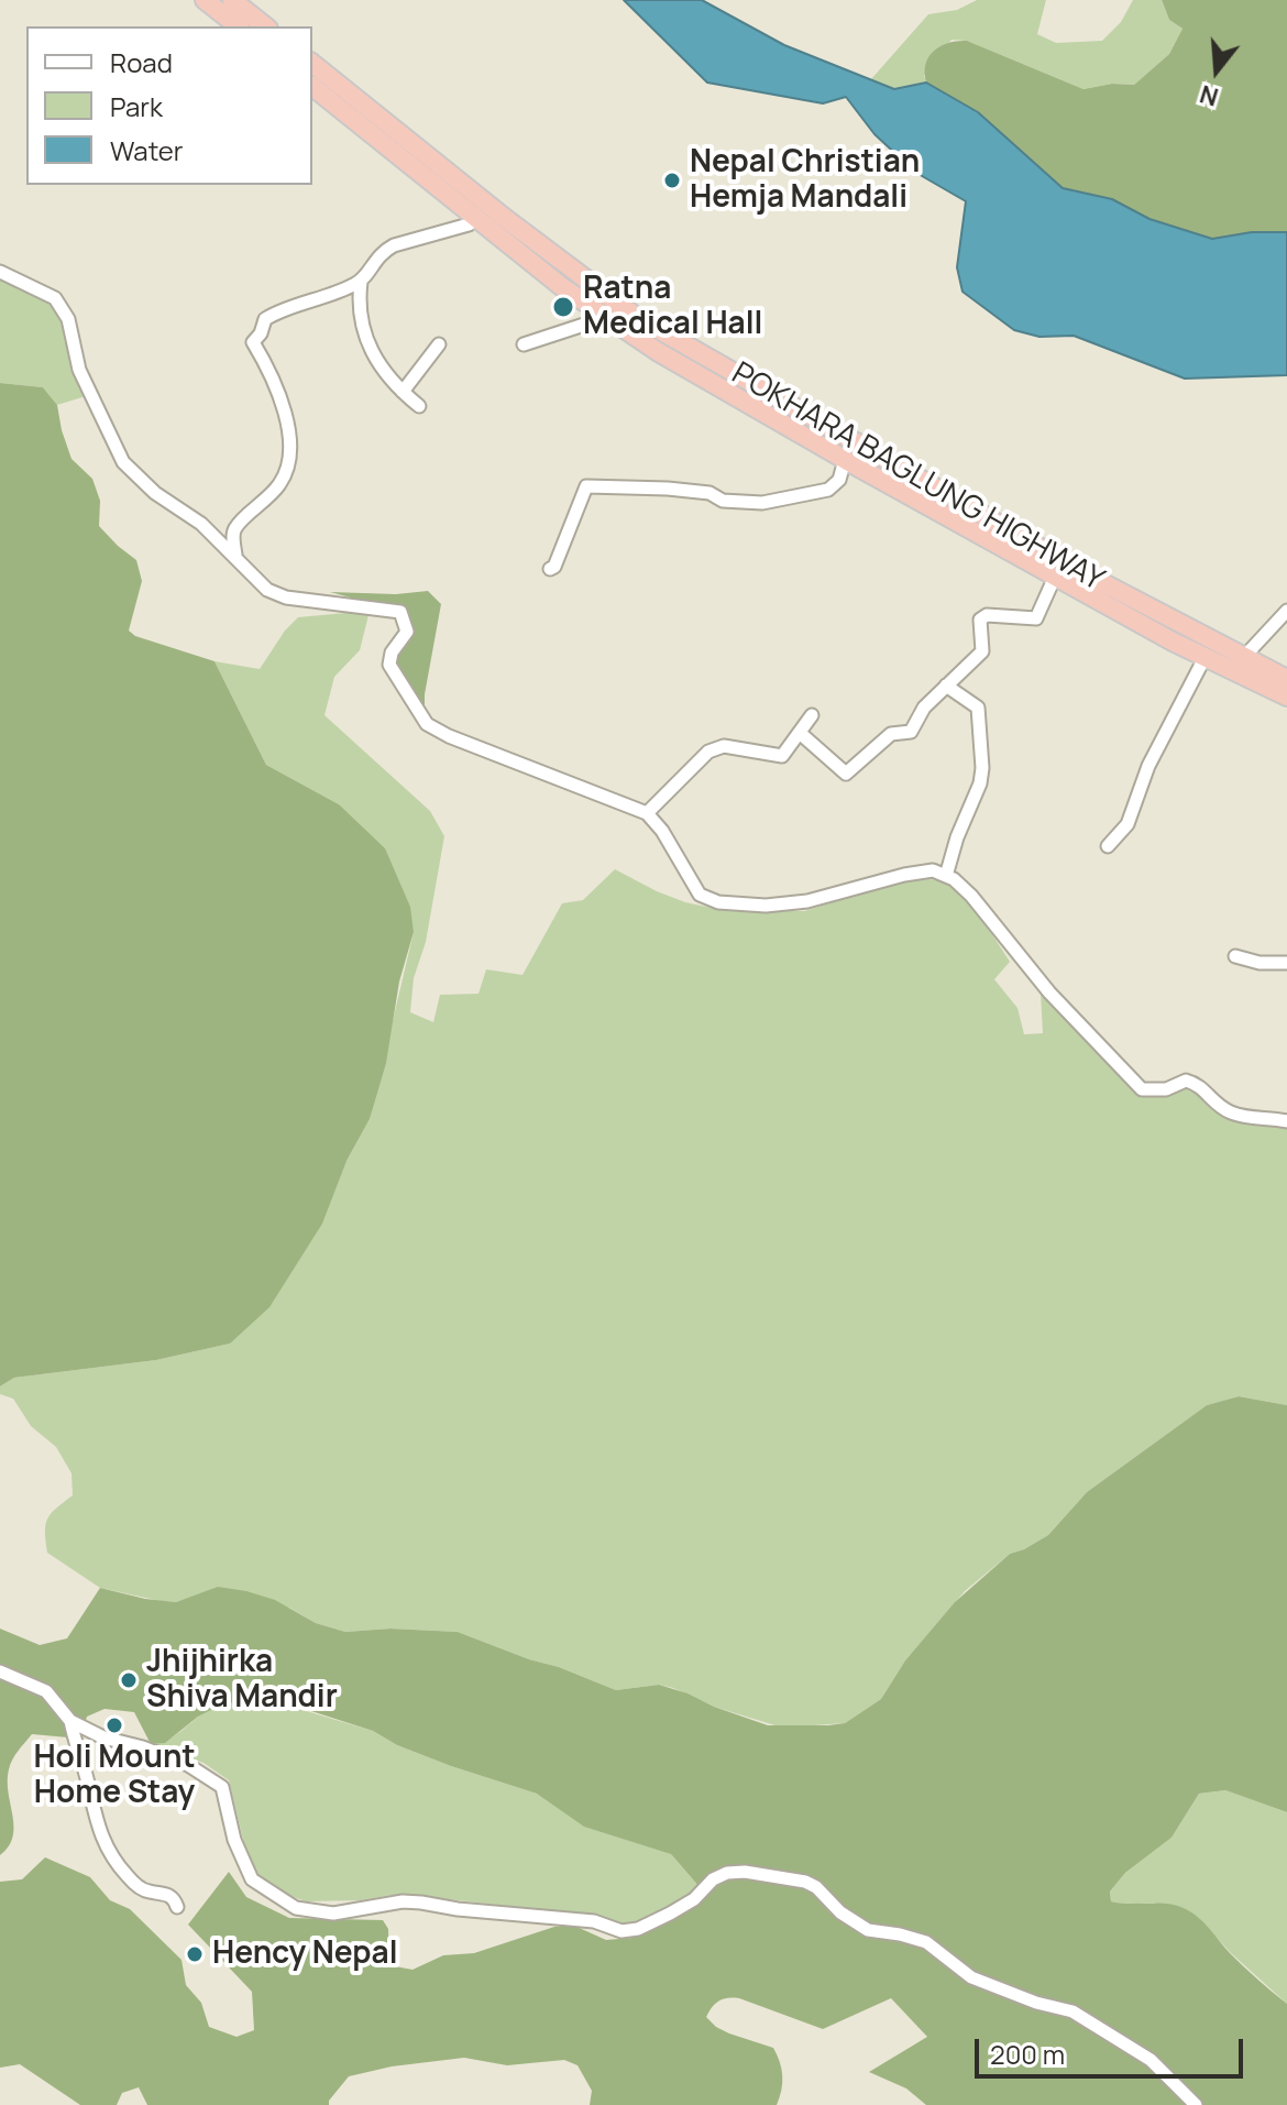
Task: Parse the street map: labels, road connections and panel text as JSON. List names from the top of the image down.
{
  "streets": {
    "highway": ["POKHARA BAGLUNG HIGHWAY"]
  },
  "places": [
    "Nepal Christian Hemja Mandali",
    "Ratna Medical Hall",
    "Jhijhirka Shiva Mandir",
    "Holi Mount Home Stay",
    "Hency Nepal"
  ],
  "legend": ["Road", "Park", "Water"],
  "scale_bar": "200 m",
  "north": "bottom"
}
